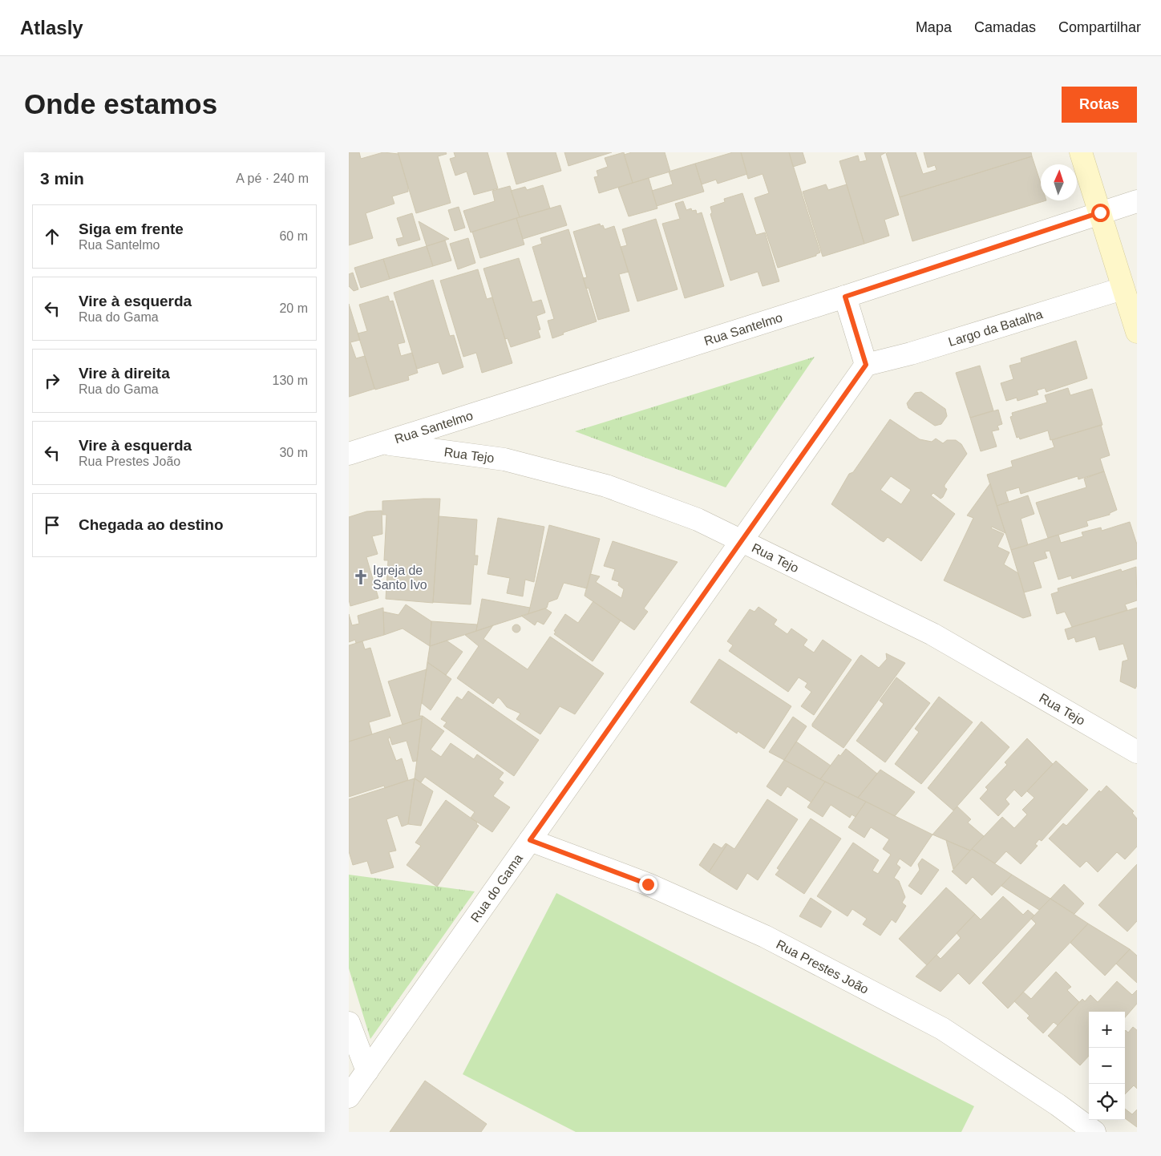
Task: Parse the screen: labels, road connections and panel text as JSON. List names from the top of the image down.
{
  "streets": {
    "street": [
      "Largo da Batalha",
      "Rua Santelmo",
      "Rua Tejo",
      "Rua do Gama",
      "Rua Prestes João"
    ]
  },
  "crossings": [
    ["Largo da Batalha", "Rua do Gama"],
    ["Rua Santelmo", "Rua Tejo"],
    ["Rua Tejo", "Rua do Gama"],
    ["Rua do Gama", "Rua Prestes João"]
  ],
  "places": {
    "church": ["Igreja de Santo Ivo"]
  },
  "north": "top",
  "page": {
    "header": "Atlasly",
    "nav": ["Mapa", "Camadas", "Compartilhar"],
    "buttons": "Rotas",
    "title": "Onde estamos",
    "heading": ["3 min", "A pé · 240 m"],
    "list": [
      ["Siga em frente", "Rua Santelmo", "60 m"],
      ["Vire à esquerda", "Rua do Gama", "20 m"],
      ["Vire à direita", "Rua do Gama", "130 m"],
      ["Vire à esquerda", "Rua Prestes João", "30 m"],
      "Chegada ao destino"
    ],
    "map_buttons": ["+", "−"]
  }
}
